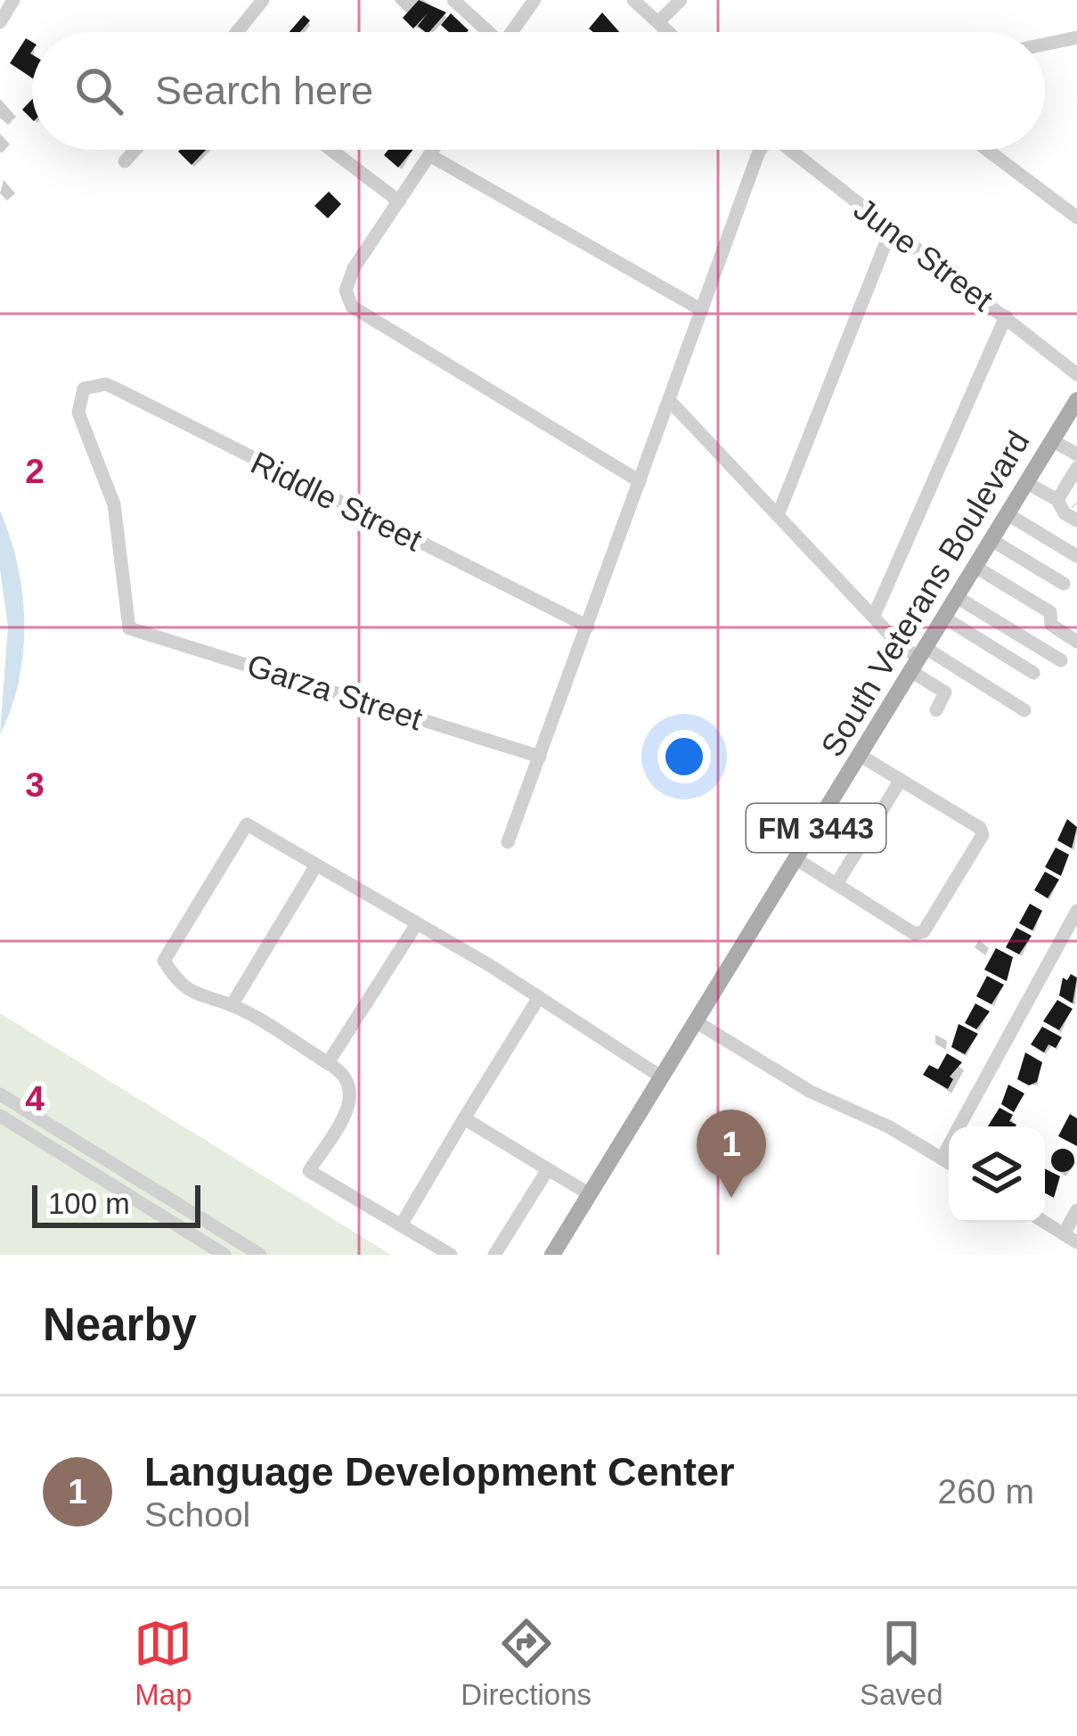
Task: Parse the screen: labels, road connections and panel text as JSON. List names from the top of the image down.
{
  "streets": {
    "main road": ["South Veterans Boulevard", "FM 3443"],
    "street": ["June Street", "Riddle Street", "Garza Street"]
  },
  "crossings": [
    ["Riddle Street", "Garza Street"]
  ],
  "scale_bar": "100 m",
  "page": {
    "search": "Search here",
    "pins": "1",
    "scale": "100 m",
    "heading": "Nearby",
    "list": [
      {
        "mark": "1",
        "name": "Language Development Center",
        "note": "School",
        "value": "260 m"
      }
    ],
    "nav": ["Map", "Directions", "Saved"]
  },
  "grid": {
    "rows": ["2", "3", "4"]
  }
}
